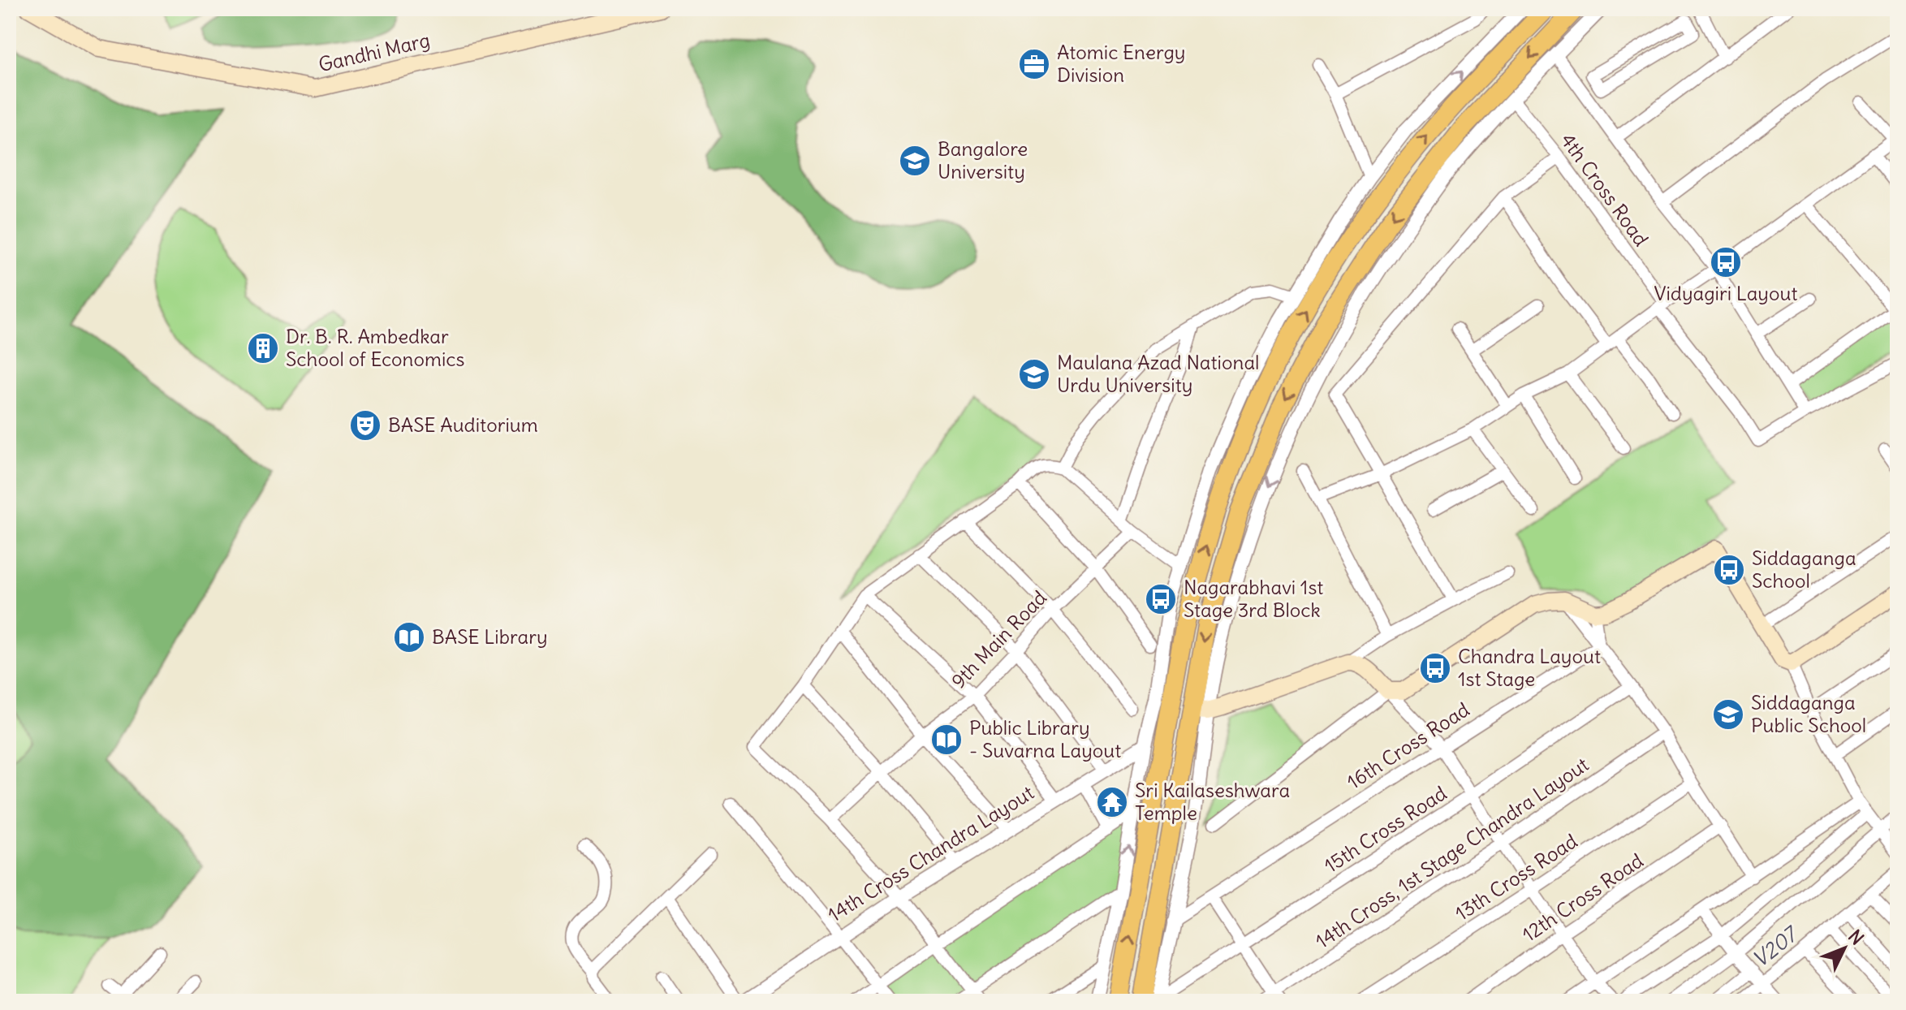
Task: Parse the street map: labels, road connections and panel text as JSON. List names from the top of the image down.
{
  "streets": {
    "main road": ["Gandhi Marg"],
    "street": [
      "4th Cross Road",
      "9th Main Road",
      "16th Cross Road",
      "15th Cross Road",
      "14th Cross, 1st Stage Chandra Layout",
      "14th Cross Chandra Layout",
      "13th Cross Road",
      "12th Cross Road"
    ]
  },
  "water": ["V207"],
  "places": {
    "office": ["Atomic Energy Division"],
    "school or university": ["Bangalore University", "Maulana Azad National Urdu University", "Siddaganga Public School"],
    "bus stop": [
      "Vidyagiri Layout",
      "Siddaganga School",
      "Nagarabhavi 1st Stage 3rd Block",
      "Chandra Layout 1st Stage"
    ],
    "building": ["Dr. B. R. Ambedkar School of Economics"],
    "theatre": ["BASE Auditorium"],
    "library": ["BASE Library", "Public Library - Suvarna Layout"],
    "temple": ["Sri Kailaseshwara Temple"]
  },
  "north": "top right"
}
